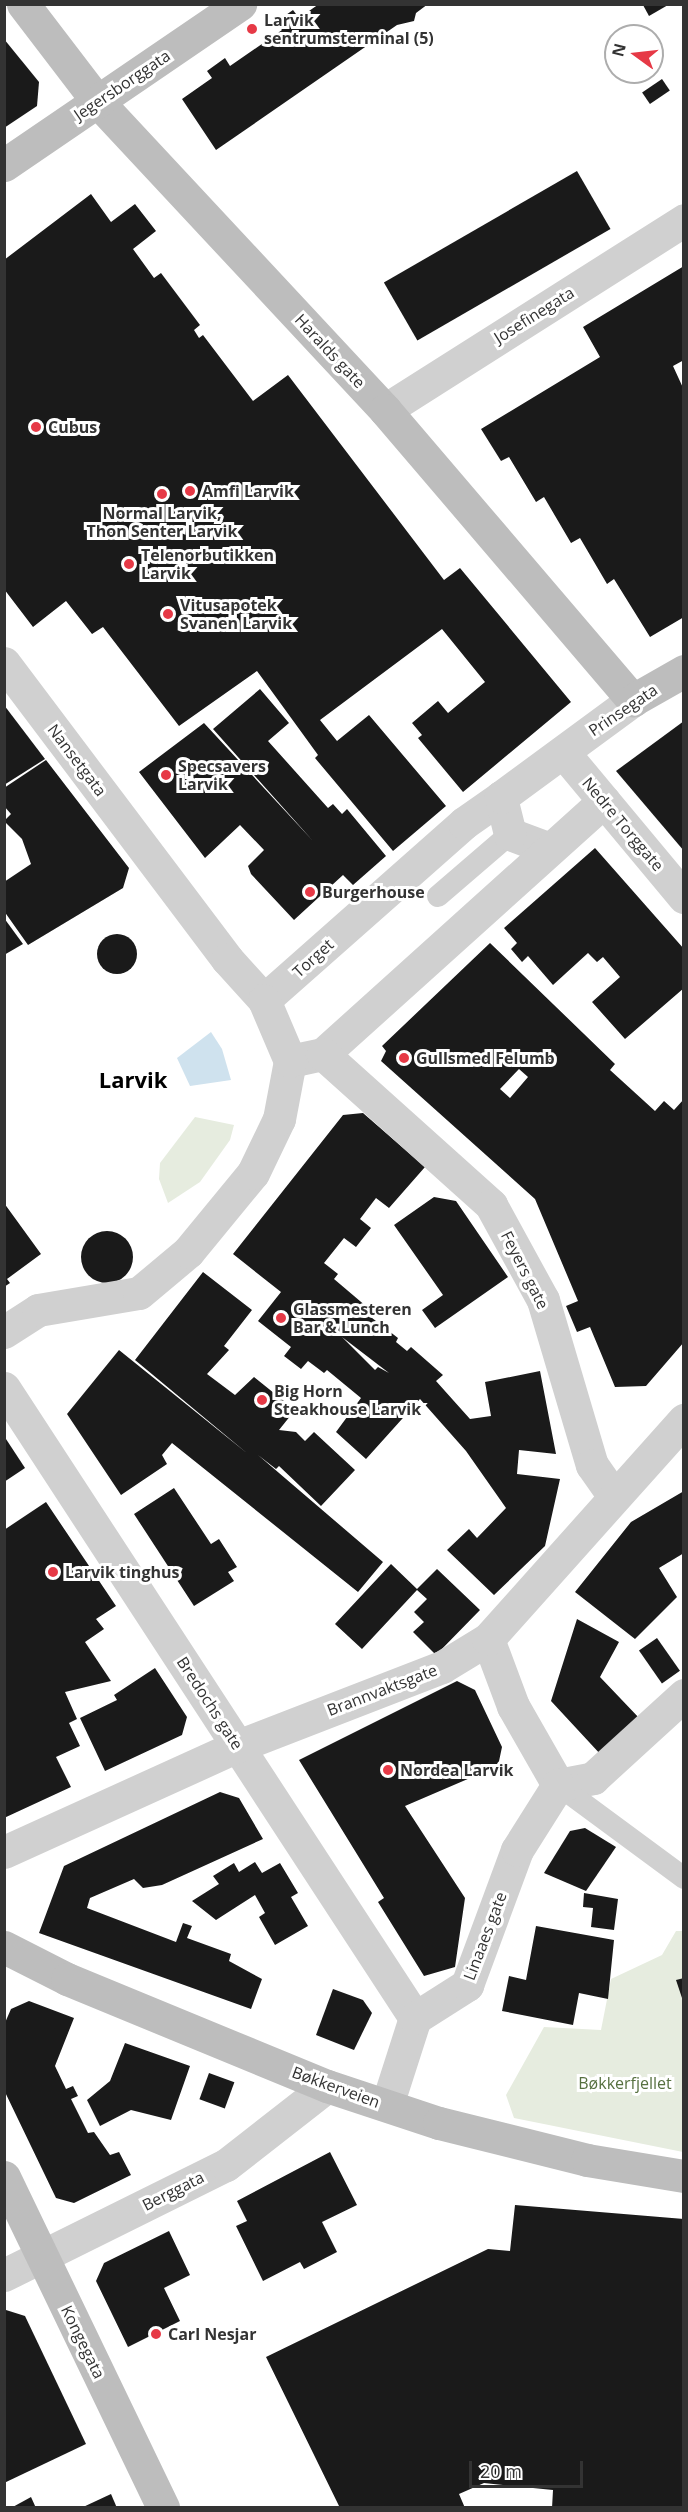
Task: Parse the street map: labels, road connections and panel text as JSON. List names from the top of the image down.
{
  "streets": {
    "main road": [
      "Jegersborggata",
      "Haralds gate",
      "Prinsegata",
      "Bøkkerveien",
      "Kongegata"
    ],
    "street": [
      "Josefinegata",
      "Nansetgata",
      "Nedre Torggate",
      "Torget",
      "Feyers gate",
      "Brannvaktsgate",
      "Bredochs gate",
      "Linaaes gate",
      "Berggata"
    ]
  },
  "crossings": [
    ["Jegersborggata", "Haralds gate"],
    ["Josefinegata", "Haralds gate"],
    ["Haralds gate", "Prinsegata"],
    ["Prinsegata", "Nedre Torggate"],
    ["Prinsegata", "Torget"],
    ["Nansetgata", "Torget"],
    ["Nedre Torggate", "Torget"],
    ["Feyers gate", "Brannvaktsgate"],
    ["Brannvaktsgate", "Bredochs gate"],
    ["Bredochs gate", "Linaaes gate"],
    ["Bøkkerveien", "Berggata"],
    ["Berggata", "Kongegata"]
  ],
  "districts": ["Larvik"],
  "parks": ["Bøkkerfjellet"],
  "places": [
    "Larvik sentrumsterminal (5)",
    "Cubus",
    "Amfi Larvik",
    "Normal Larvik, Thon Senter Larvik",
    "Telenorbutikken Larvik",
    "Vitusapotek Svanen Larvik",
    "Specsavers Larvik",
    "Burgerhouse",
    "Gullsmed Felumb",
    "Glassmesteren Bar & Lunch",
    "Big Horn Steakhouse Larvik",
    "Larvik tinghus",
    "Nordea Larvik",
    "Carl Nesjar"
  ],
  "scale_bar": "20 m",
  "north": "left"
}
